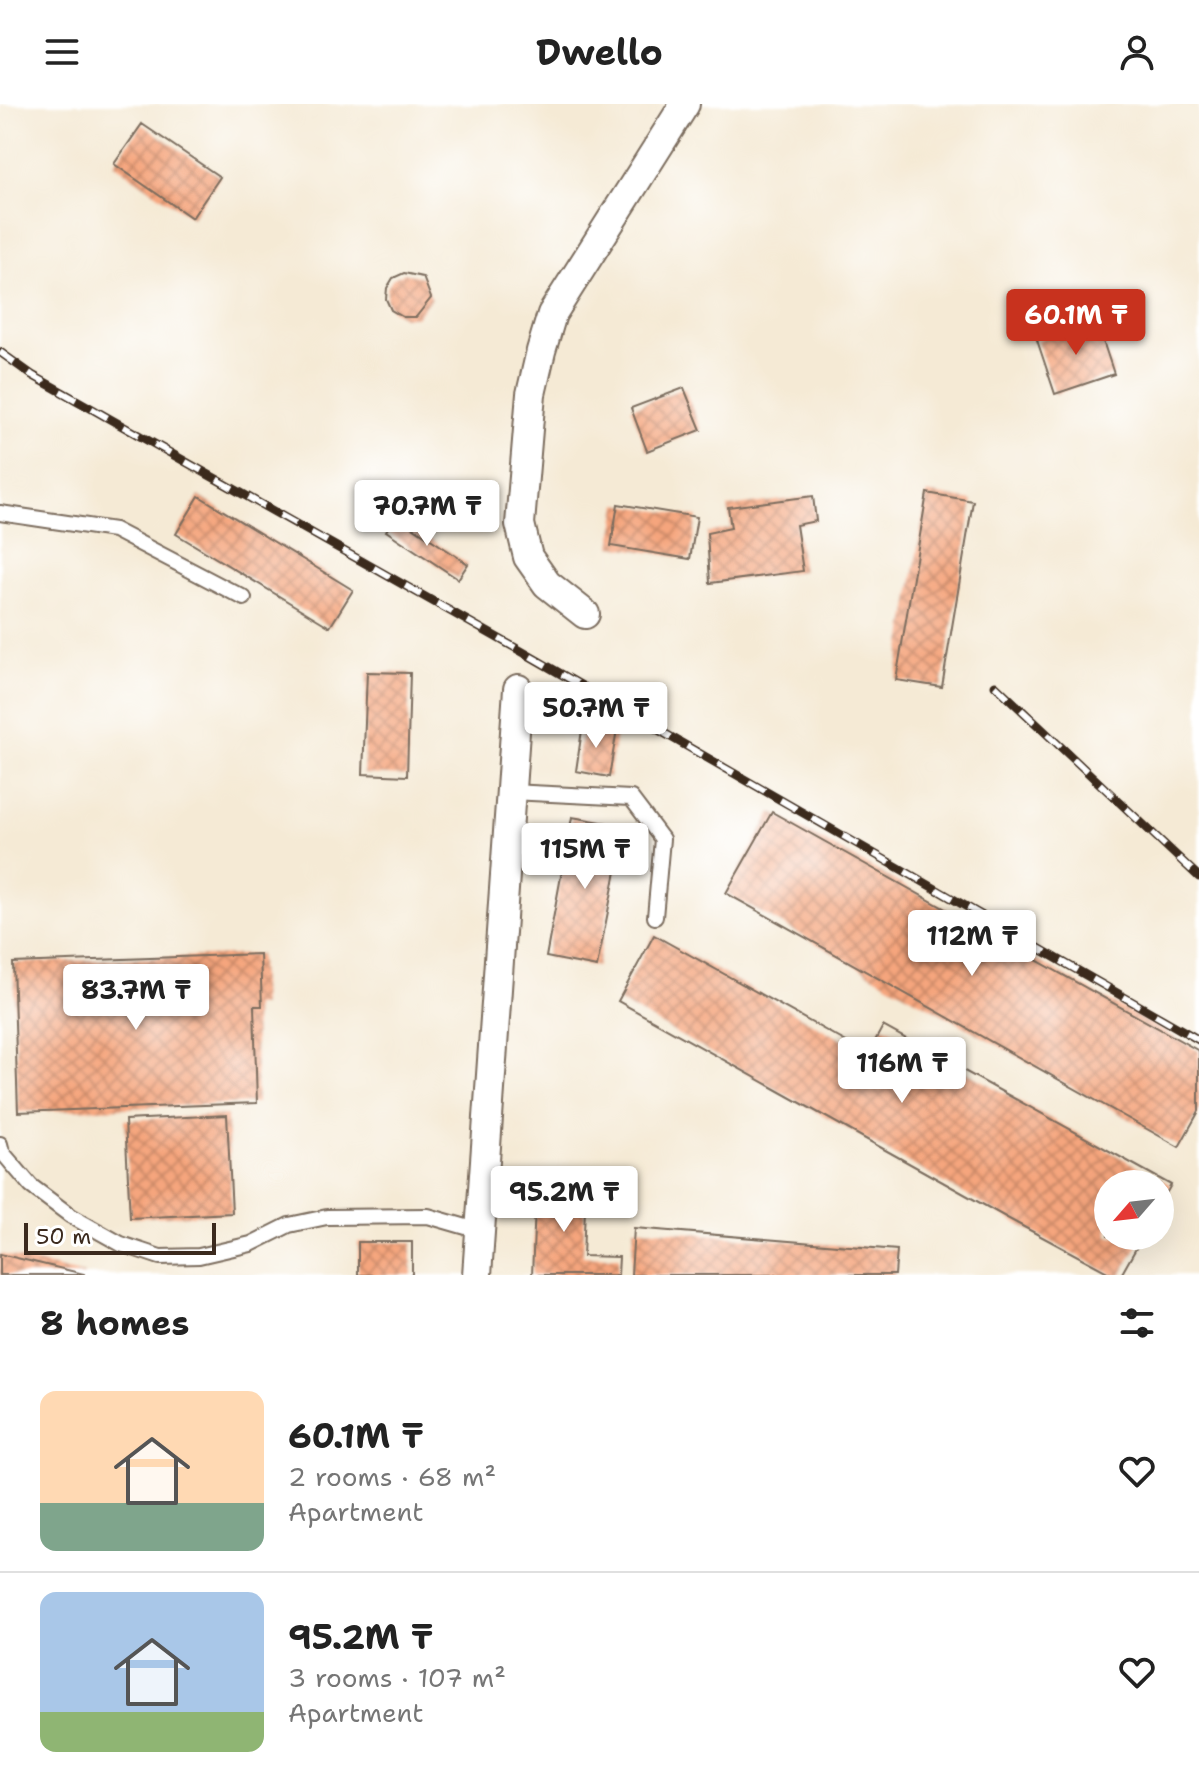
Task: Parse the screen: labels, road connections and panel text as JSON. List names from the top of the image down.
{
  "scale_bar": "50 m",
  "north": "bottom left",
  "page": {
    "header": "Dwello",
    "price": [
      "60.1M ₸",
      "70.7M ₸",
      "50.7M ₸",
      "115M ₸",
      "112M ₸",
      "83.7M ₸",
      "116M ₸",
      "95.2M ₸"
    ],
    "scale": "50 m",
    "heading": "8 homes",
    "list": [
      {
        "name": "60.1M ₸",
        "note": "2 rooms · 68 m² · Apartment"
      },
      {
        "name": "95.2M ₸",
        "note": "3 rooms · 107 m² · Apartment"
      }
    ]
  }
}
